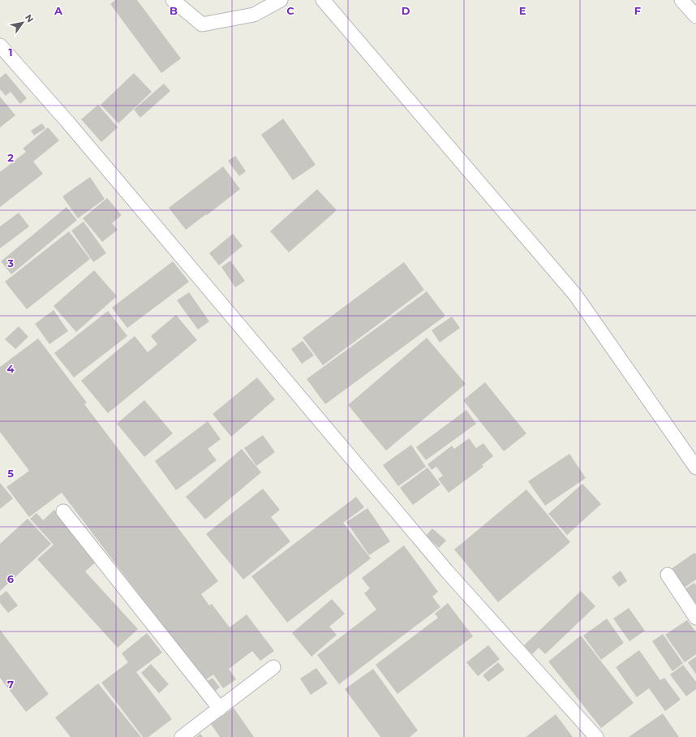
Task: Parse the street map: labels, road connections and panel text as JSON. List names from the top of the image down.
{
  "north": "top right",
  "grid": {
    "columns": [
      "A",
      "B",
      "C",
      "D",
      "E",
      "F"
    ],
    "rows": [
      "1",
      "2",
      "3",
      "4",
      "5",
      "6",
      "7"
    ]
  }
}
